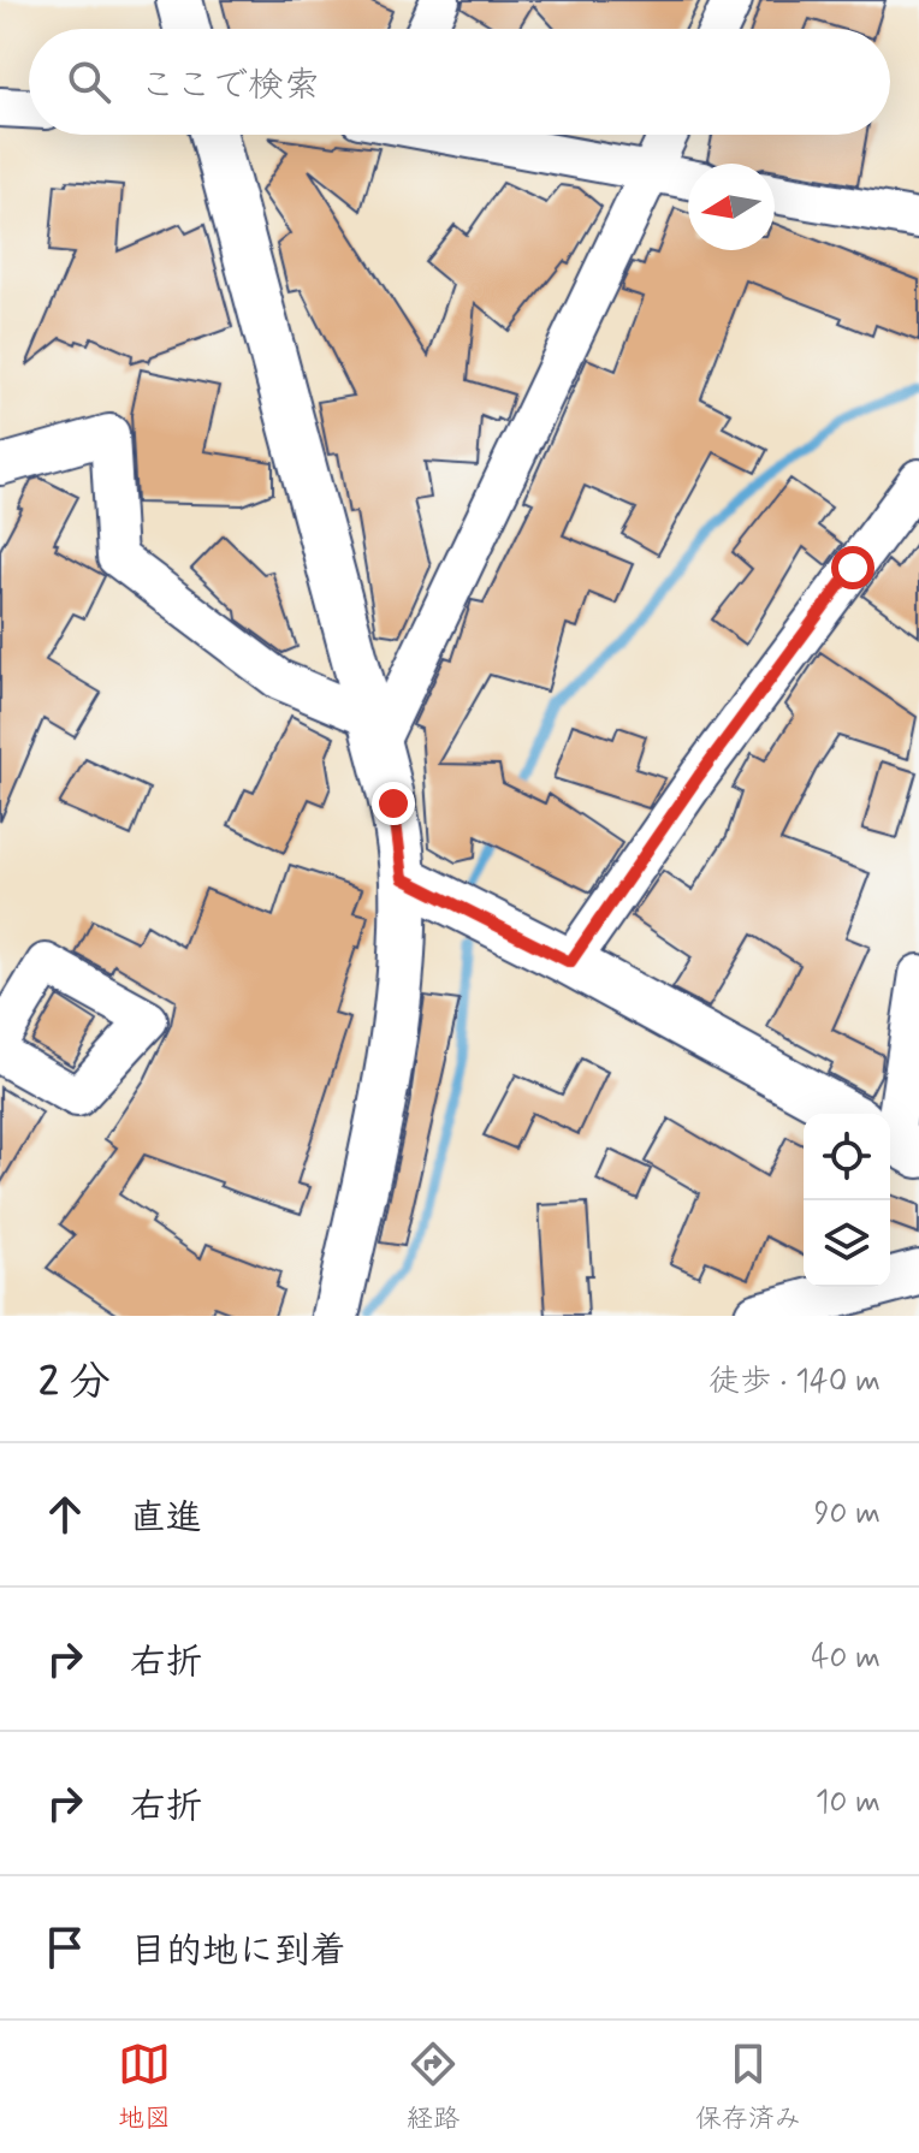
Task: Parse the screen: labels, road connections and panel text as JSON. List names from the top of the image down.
{
  "north": "left",
  "page": {
    "search": "ここで検索",
    "heading": ["2 分", "徒歩 · 140 m"],
    "list": [
      ["直進", "90 m"],
      ["右折", "40 m"],
      ["右折", "10 m"],
      "目的地に到着"
    ],
    "nav": ["地図", "経路", "保存済み"]
  }
}
